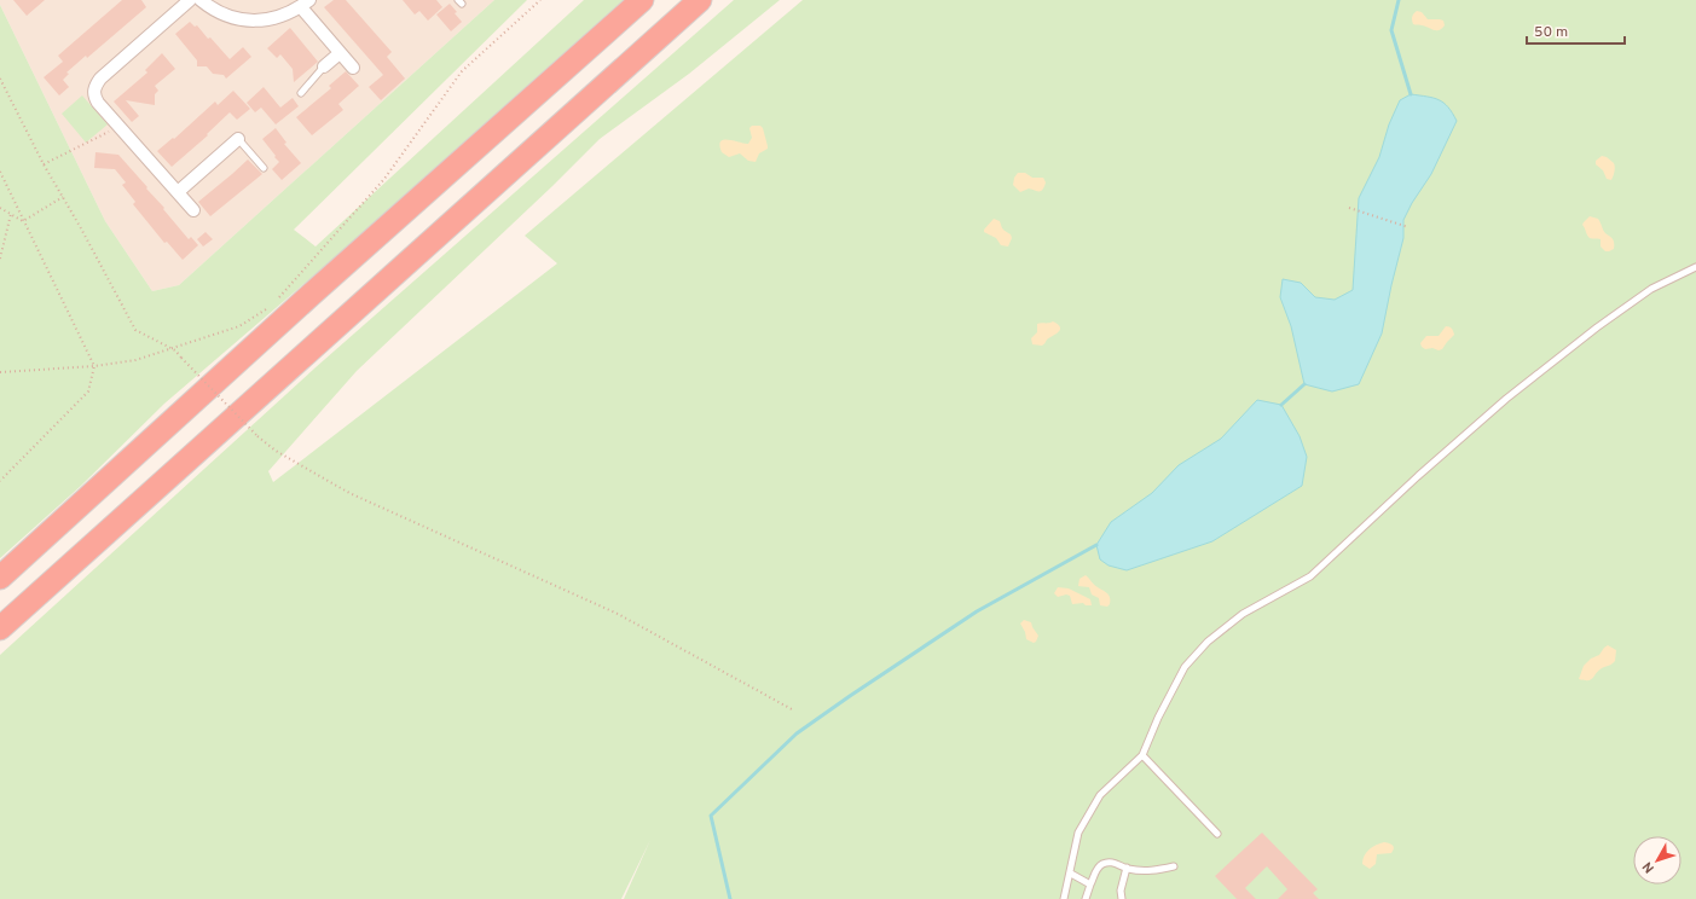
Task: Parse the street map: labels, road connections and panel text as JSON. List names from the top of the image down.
{
  "scale_bar": "50 m",
  "north": "bottom left"
}
